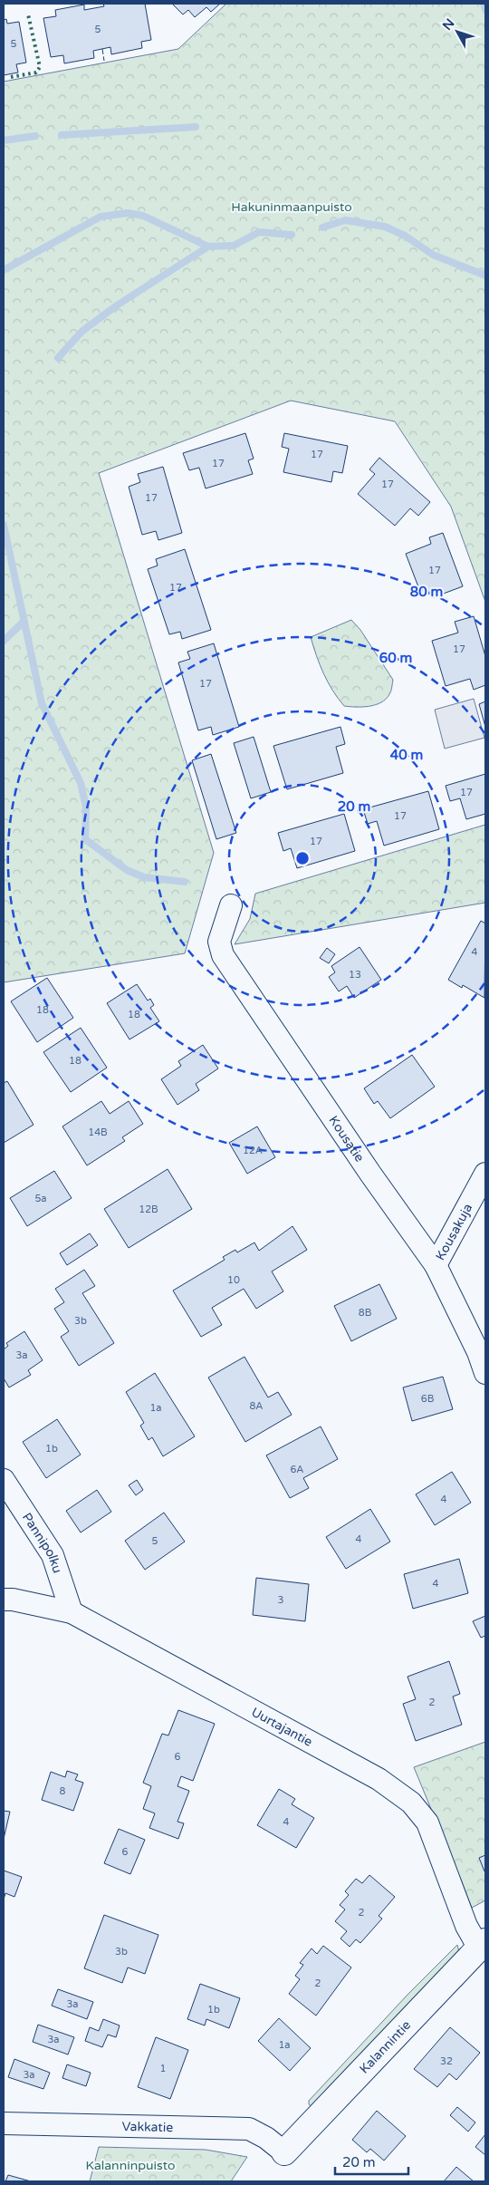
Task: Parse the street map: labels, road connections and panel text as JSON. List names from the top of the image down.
{
  "streets": {
    "street": [
      "Kousatie",
      "Kousakuja",
      "Pannipolku",
      "Uurtajantie",
      "Kalannintie",
      "Vakkatie"
    ]
  },
  "crossings": [
    ["Kousatie", "Kousakuja"],
    ["Pannipolku", "Uurtajantie"],
    ["Uurtajantie", "Kalannintie"],
    ["Kalannintie", "Vakkatie"]
  ],
  "parks": ["Hakuninmaanpuisto", "Kalanninpuisto"],
  "house_numbers": [
    "5",
    "5",
    "17",
    "17",
    "17",
    "17",
    "17",
    "17",
    "17",
    "17",
    "17",
    "17",
    "17",
    "4",
    "13",
    "18",
    "18",
    "18",
    "14B",
    "12A",
    "5a",
    "12B",
    "10",
    "8B",
    "3b",
    "3a",
    "6B",
    "8A",
    "1a",
    "1b",
    "6A",
    "4",
    "4",
    "5",
    "4",
    "3",
    "2",
    "6",
    "8",
    "4",
    "6",
    "2",
    "3b",
    "2",
    "3a",
    "1b",
    "3a",
    "1a",
    "32",
    "1",
    "3a"
  ],
  "scale_bar": "20 m",
  "north": "top left",
  "rings": [
    "80 m",
    "60 m",
    "40 m",
    "20 m"
  ]
}
